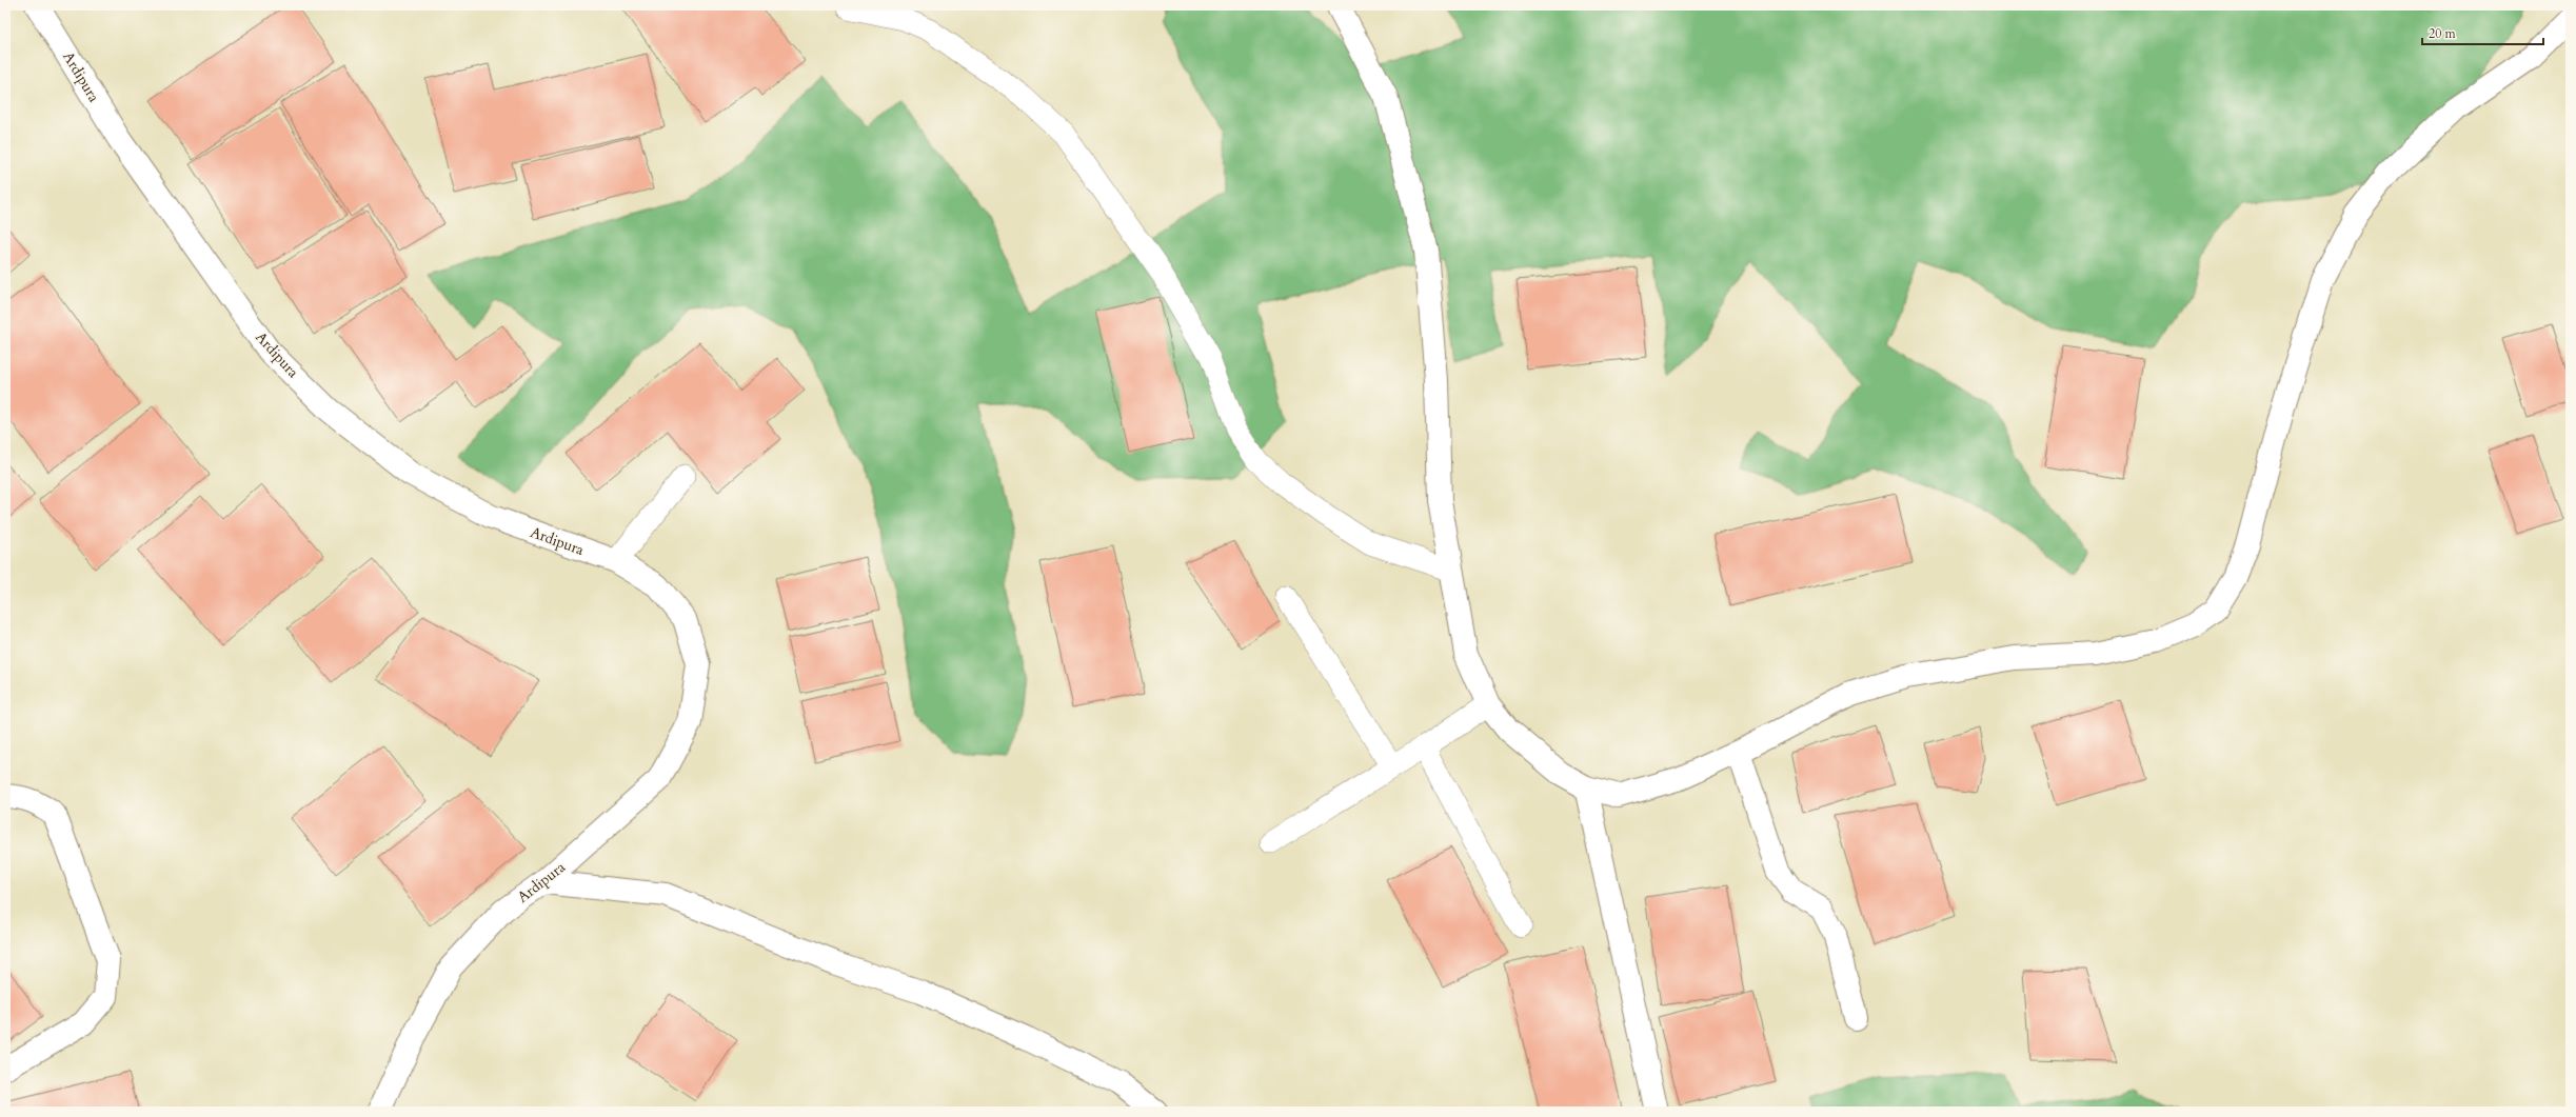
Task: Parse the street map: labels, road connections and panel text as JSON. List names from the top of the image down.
{
  "streets": {
    "street": ["Ardipura"]
  },
  "scale_bar": "20 m"
}
